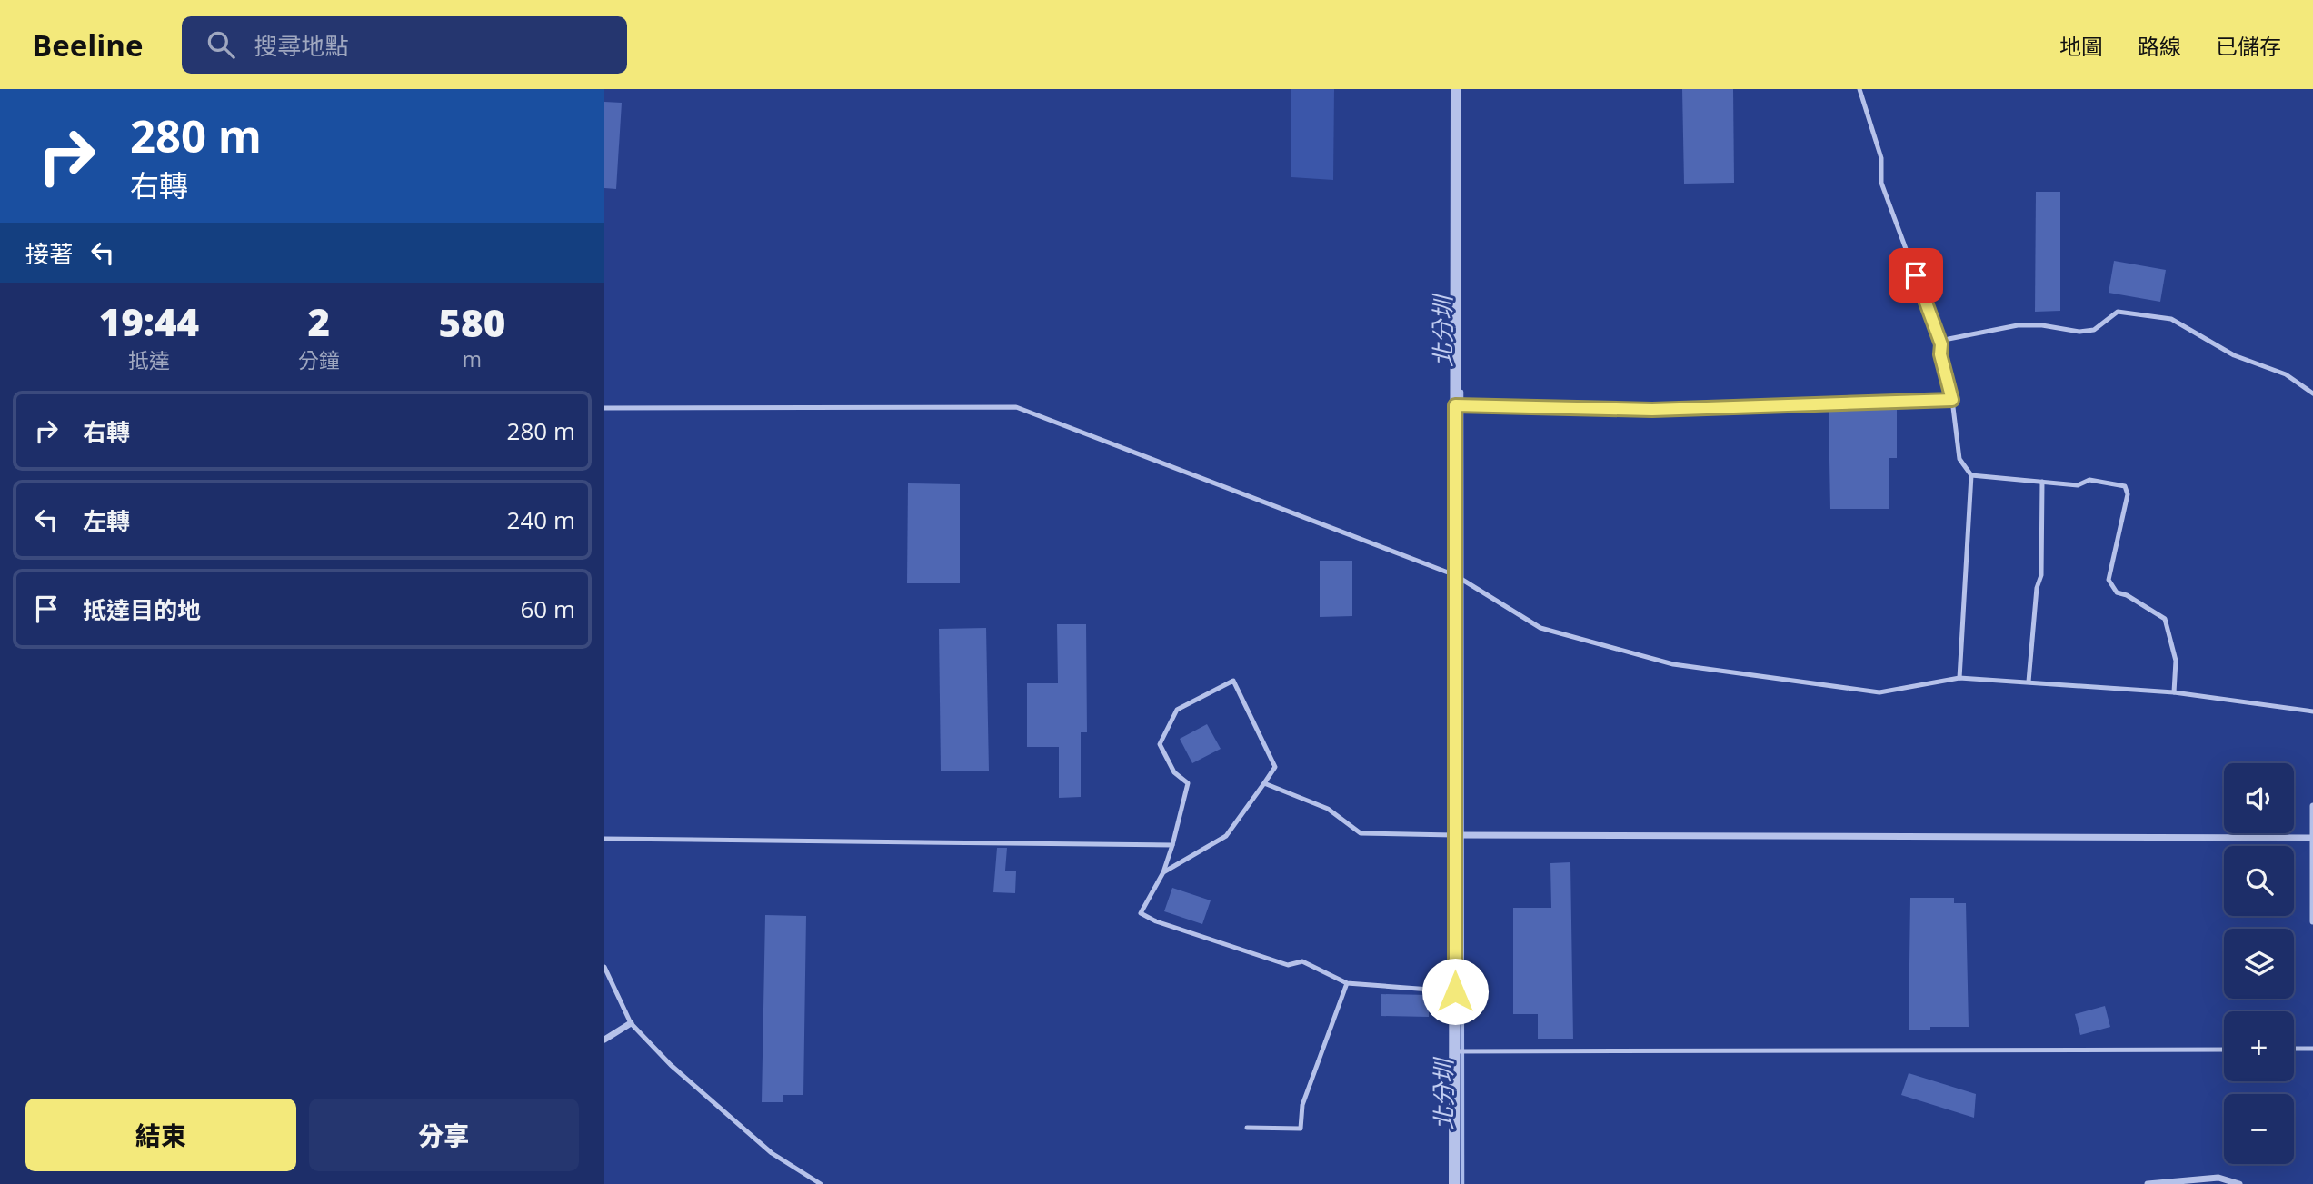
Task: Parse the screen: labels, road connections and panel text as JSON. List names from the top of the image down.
{
  "water": ["北分圳"],
  "page": {
    "header": "Beeline",
    "search": "搜尋地點",
    "nav": ["地圖", "路線", "已儲存"],
    "turn": ["280 m", "右轉"],
    "then": "接著",
    "eta": [
      "19:44",
      "抵達",
      "2",
      "分鐘",
      "580",
      "m"
    ],
    "list": [
      {
        "name": "右轉",
        "value": "280 m"
      },
      {
        "name": "左轉",
        "value": "240 m"
      },
      {
        "name": "抵達目的地",
        "value": "60 m"
      }
    ],
    "map_buttons": ["+", "−"],
    "buttons": ["結束", "分享"]
  }
}
